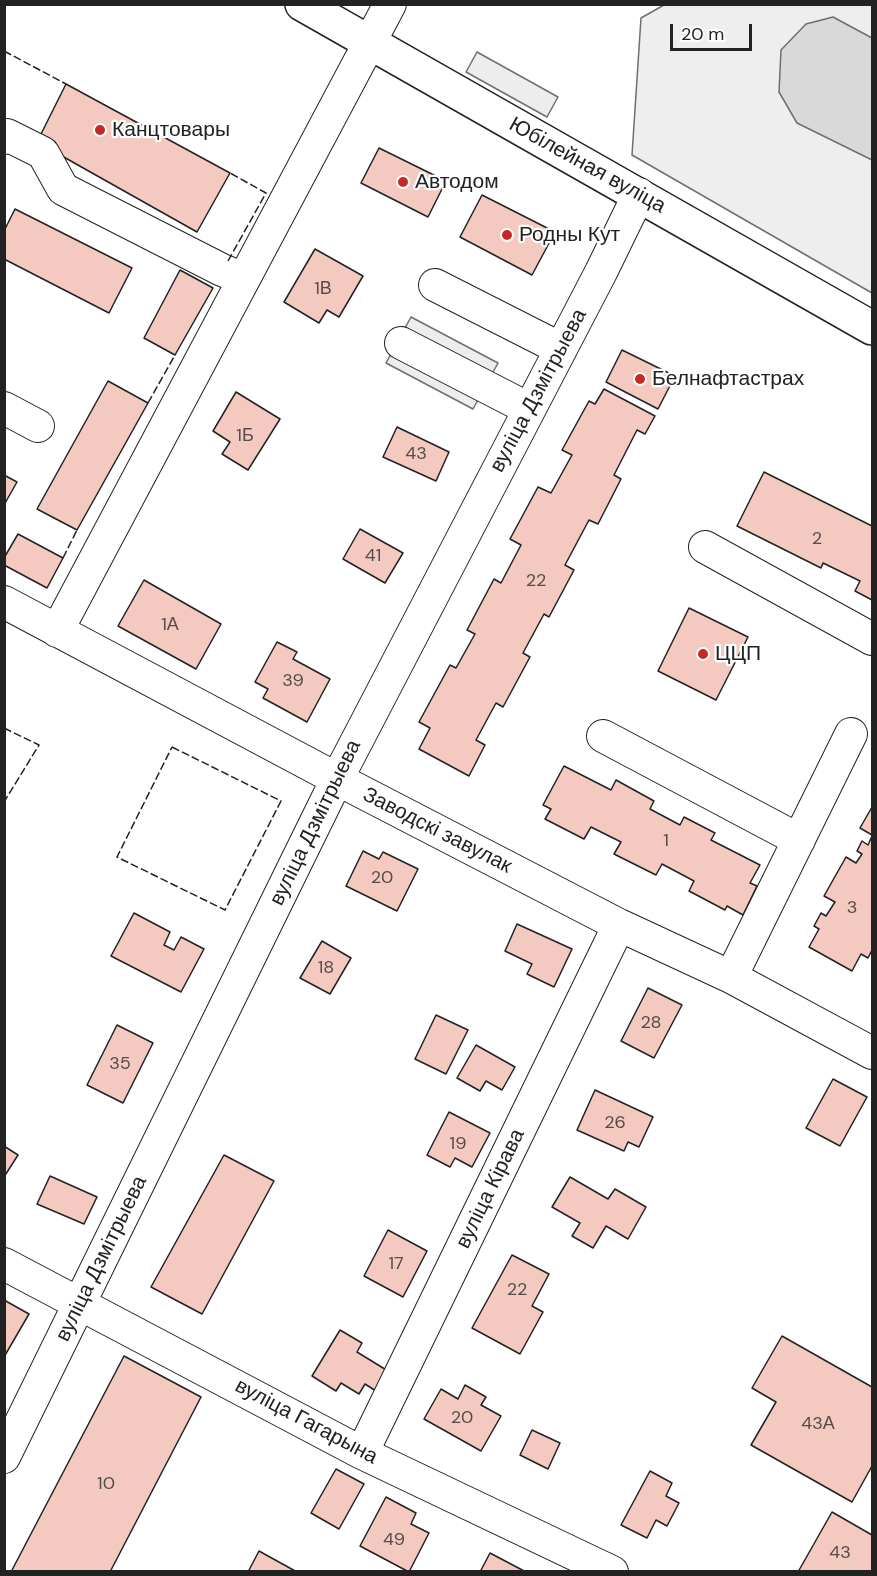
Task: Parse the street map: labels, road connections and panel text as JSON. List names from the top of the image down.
{
  "streets": {
    "main road": ["Юбілейная вуліца"],
    "street": [
      "вуліца Дзмітрыева",
      "Заводскі завулак",
      "вуліца Кірава",
      "вуліца Гагарына"
    ]
  },
  "crossings": [
    ["Юбілейная вуліца", "вуліца Дзмітрыева"],
    ["вуліца Дзмітрыева", "Заводскі завулак"],
    ["вуліца Дзмітрыева", "вуліца Гагарына"],
    ["Заводскі завулак", "вуліца Кірава"],
    ["вуліца Кірава", "вуліца Гагарына"]
  ],
  "places": [
    "Канцтовары",
    "Автодом",
    "Родны Кут",
    "Белнафтастрах",
    "ЦЦП"
  ],
  "house_numbers": [
    "1В",
    "1Б",
    "43",
    "2",
    "41",
    "22",
    "1А",
    "39",
    "1",
    "20",
    "3",
    "18",
    "28",
    "35",
    "26",
    "19",
    "17",
    "22",
    "20",
    "43А",
    "10",
    "49",
    "43"
  ],
  "scale_bar": "20 m"
}
